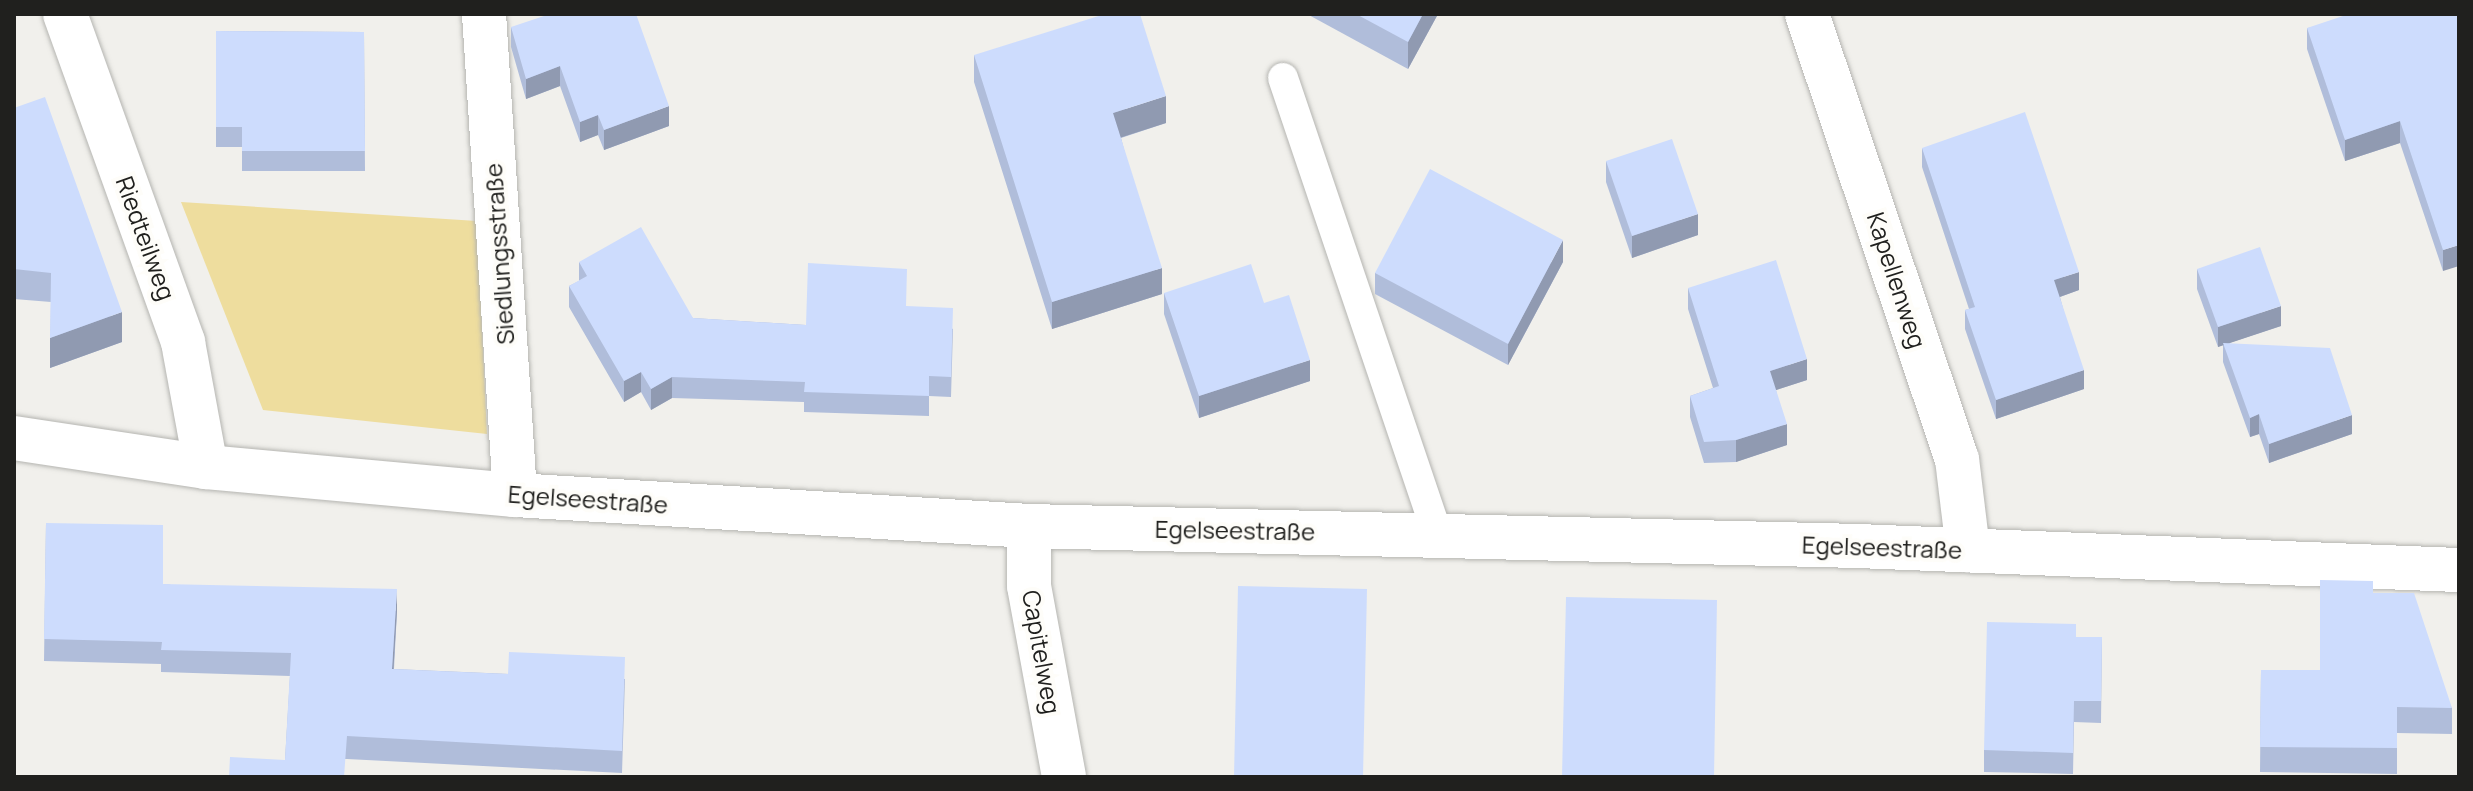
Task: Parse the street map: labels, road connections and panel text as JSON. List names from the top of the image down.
{
  "streets": {
    "street": [
      "Riedteilweg",
      "Siedlungsstraße",
      "Kapellenweg",
      "Egelseestraße",
      "Capitelweg"
    ]
  },
  "crossings": [
    ["Riedteilweg", "Egelseestraße"],
    ["Siedlungsstraße", "Egelseestraße"],
    ["Kapellenweg", "Egelseestraße"],
    ["Egelseestraße", "Capitelweg"]
  ]
}
